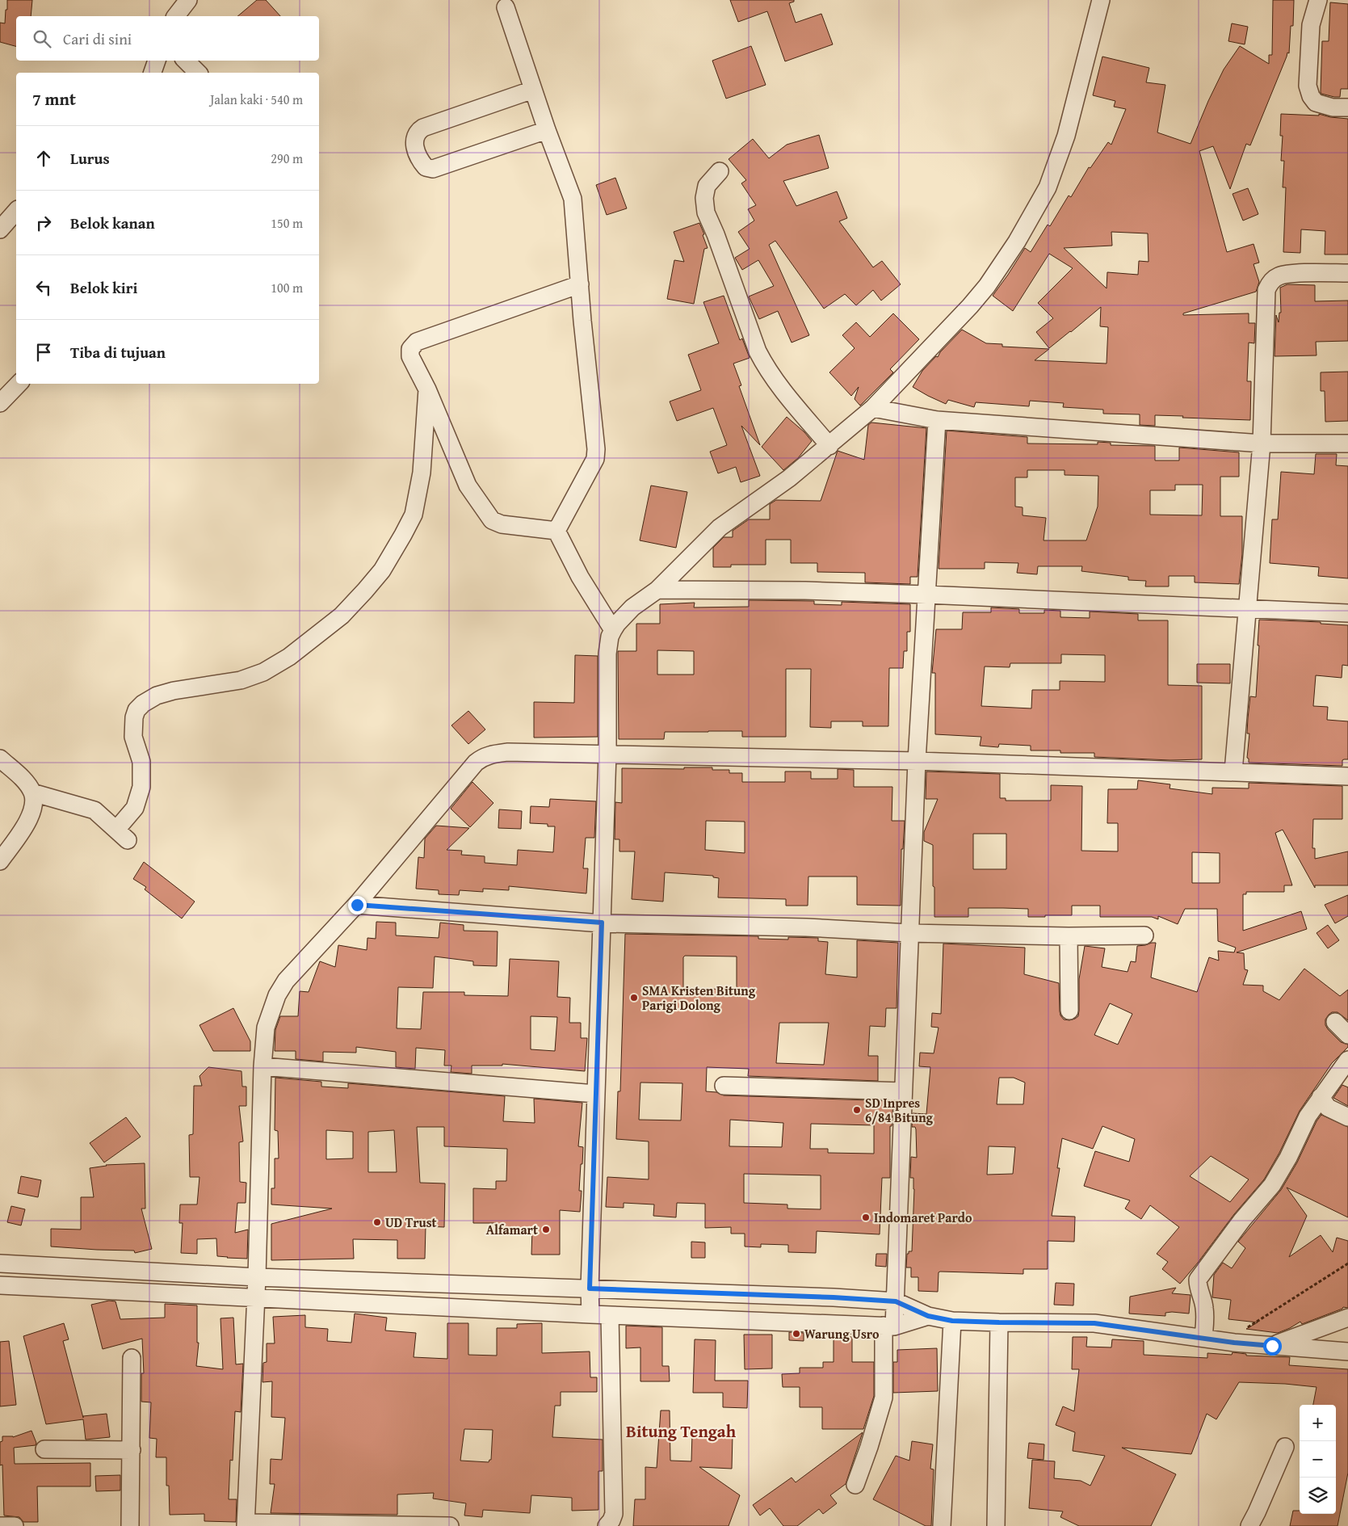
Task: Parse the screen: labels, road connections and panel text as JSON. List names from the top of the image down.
{
  "districts": ["Bitung Tengah"],
  "places": [
    "SMA Kristen Bitung Parigi Dolong",
    "SD Inpres 6/84 Bitung",
    "Indomaret Pardo",
    "UD Trust",
    "Alfamart",
    "Warung Usro"
  ],
  "page": {
    "search": "Cari di sini",
    "heading": ["7 mnt", "Jalan kaki · 540 m"],
    "list": [
      ["Lurus", "290 m"],
      ["Belok kanan", "150 m"],
      ["Belok kiri", "100 m"],
      "Tiba di tujuan"
    ],
    "map_buttons": ["+", "−"]
  }
}
